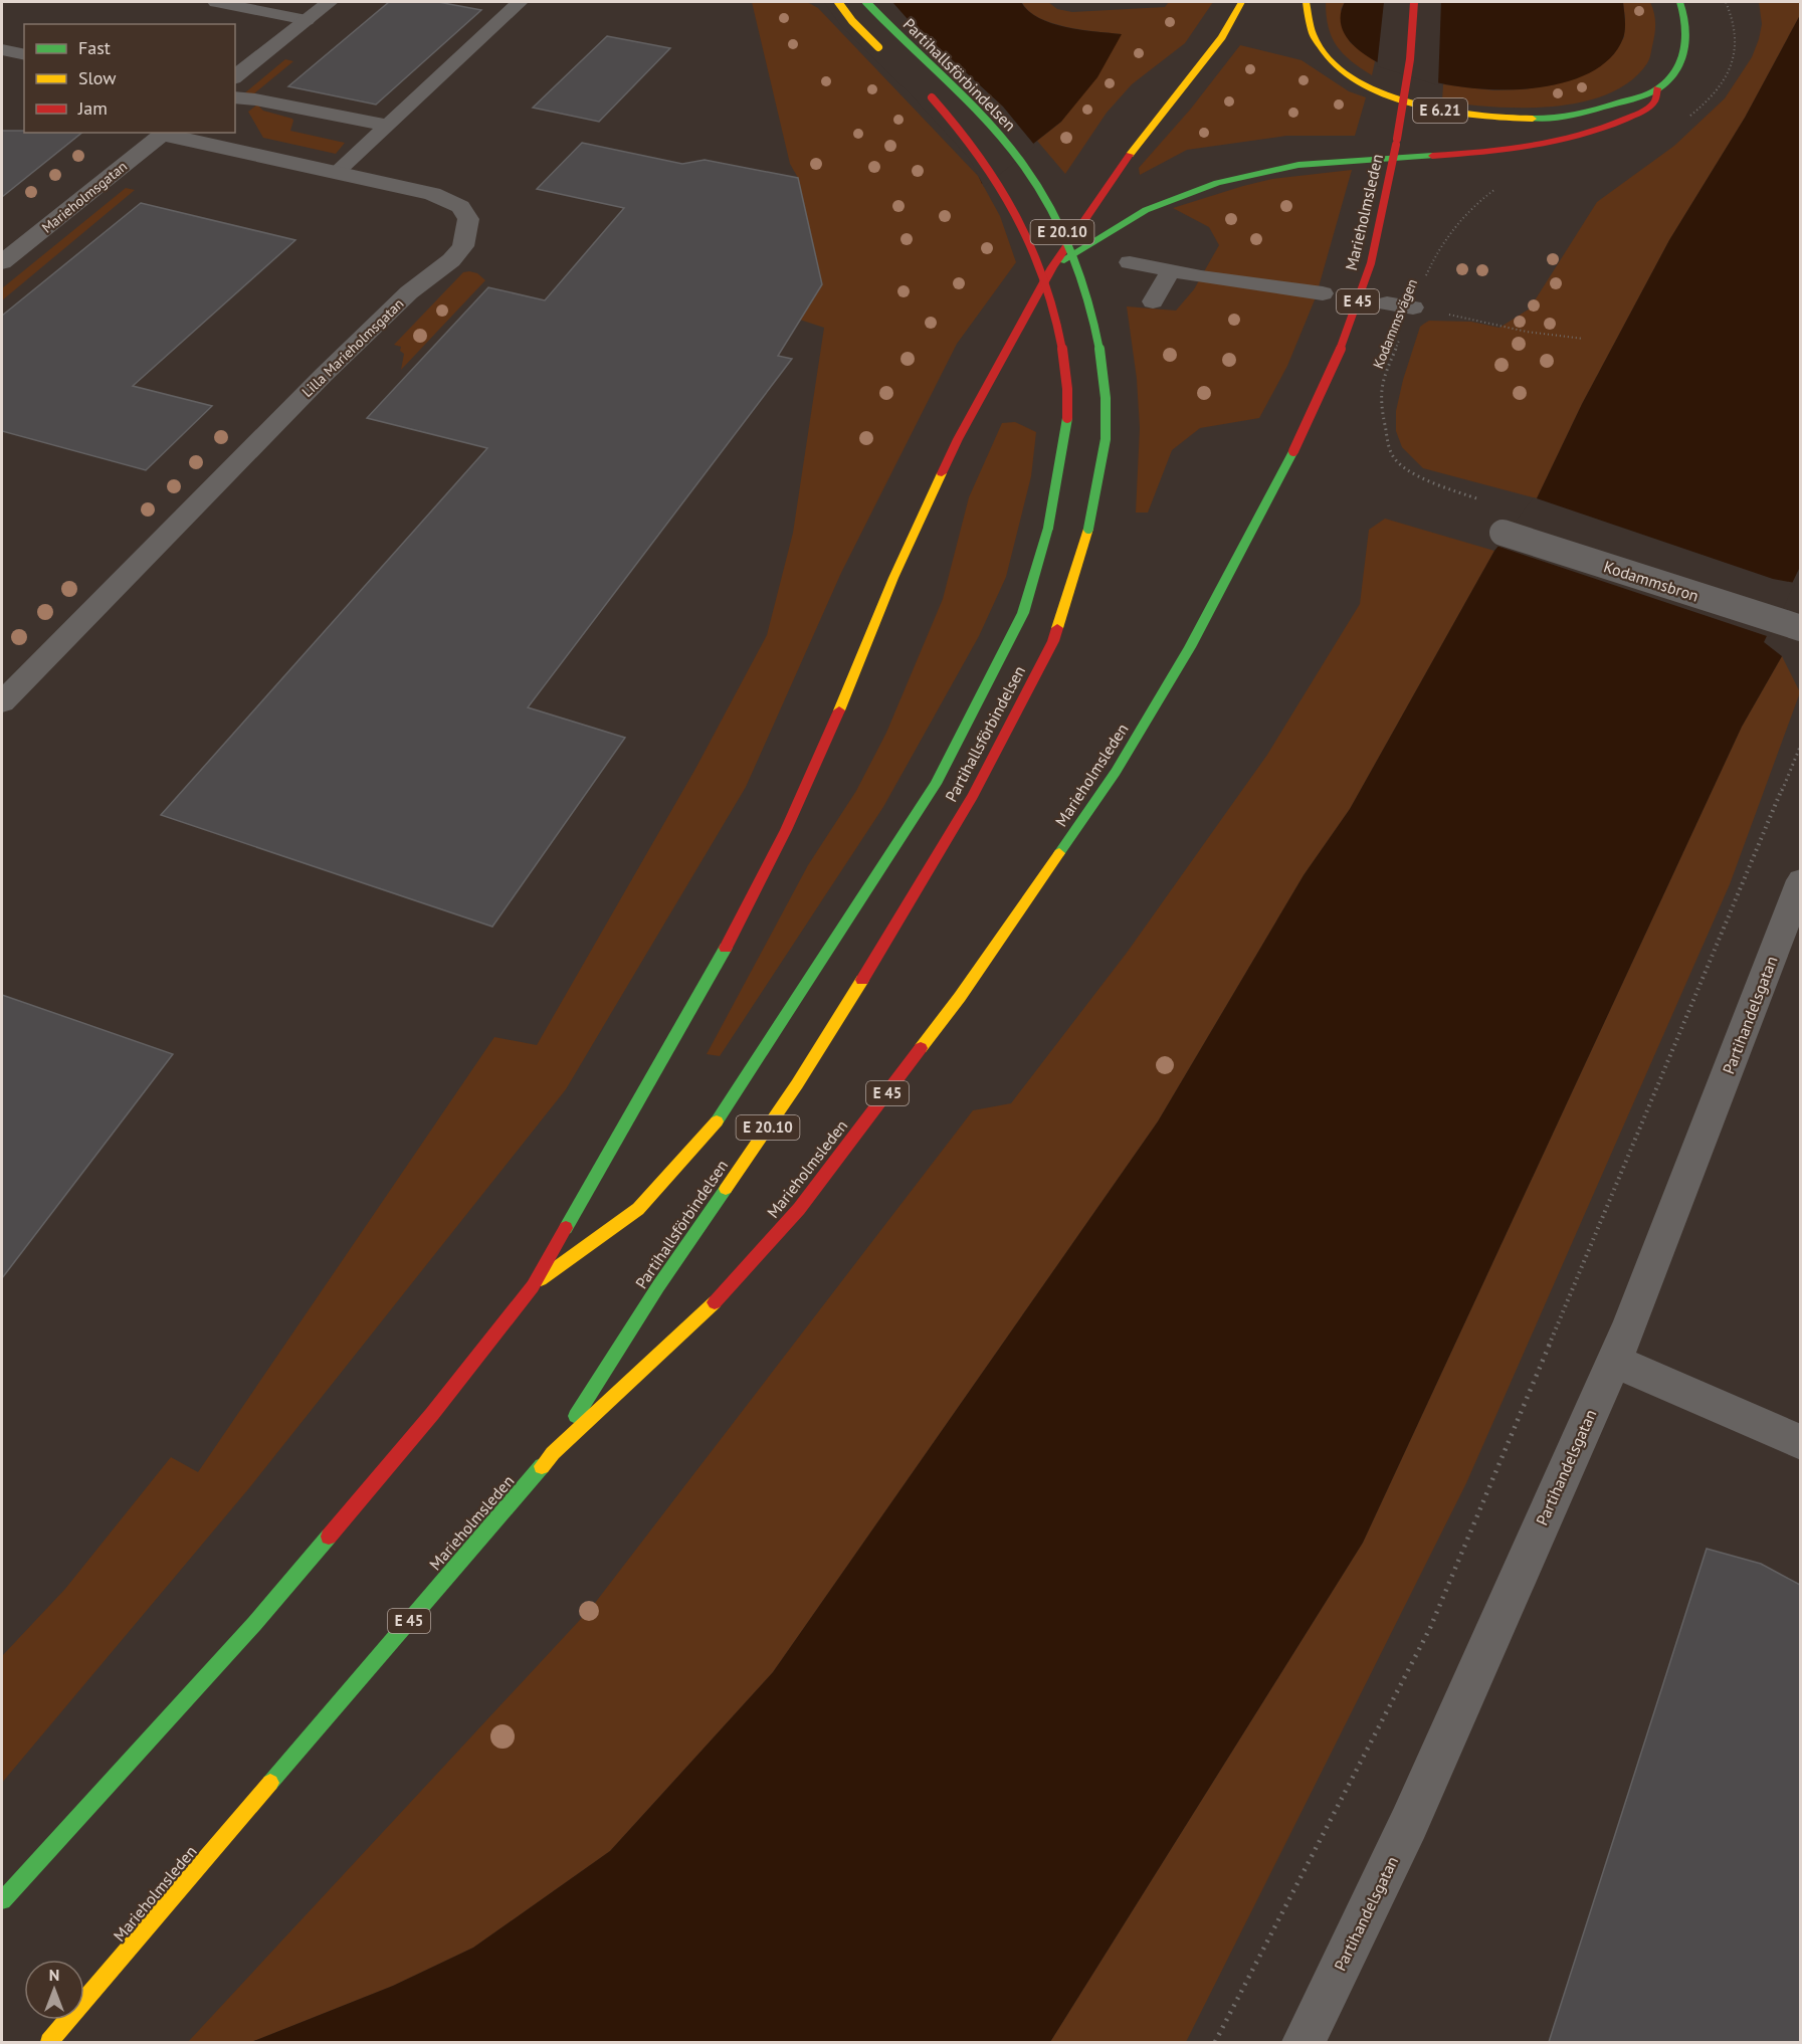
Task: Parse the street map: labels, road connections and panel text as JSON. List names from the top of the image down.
{
  "streets": {
    "highway": [
      "Partihallsförbindelsen",
      "E 6.21",
      "Marieholmsleden",
      "E 20.10",
      "E 45"
    ],
    "street": ["Marieholmsgatan", "Lilla Marieholmsgatan"],
    "lane": ["Kodammsbron", "Partihandelsgatan"],
    "path": ["Kodammsvägen"]
  },
  "crossings": [
    ["Partihallsförbindelsen", "Marieholmsleden"],
    ["Marieholmsgatan", "Lilla Marieholmsgatan"]
  ],
  "legend": ["Fast", "Slow", "Jam"],
  "north": "top"
}
